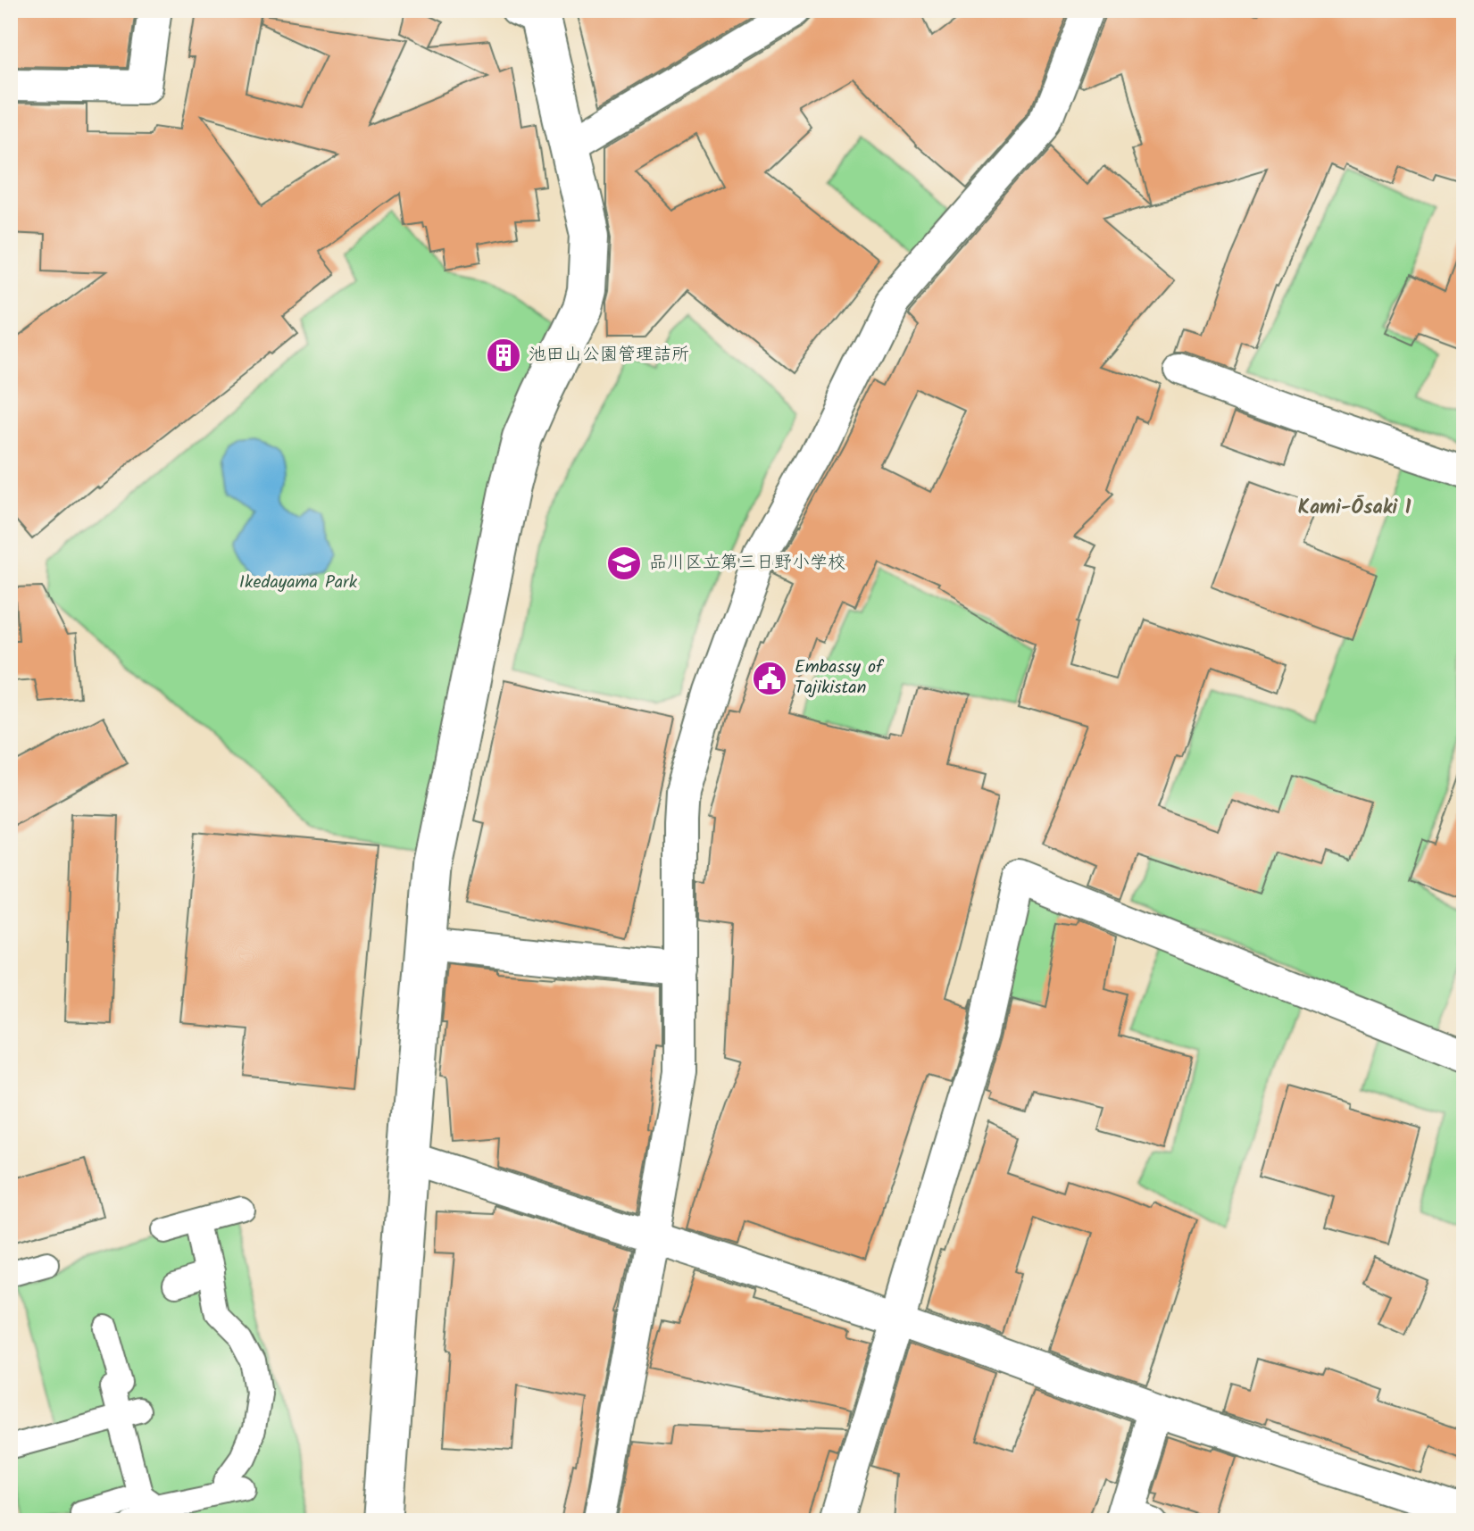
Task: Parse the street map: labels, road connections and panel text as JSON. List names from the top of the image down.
{
  "districts": ["Kami-Ōsaki 1"],
  "parks": ["Ikedayama Park"],
  "places": {
    "building": ["池田山公園管理詰所"],
    "school or university": ["品川区立第三日野小学校"],
    "public building": ["Embassy of Tajikistan"]
  }
}
